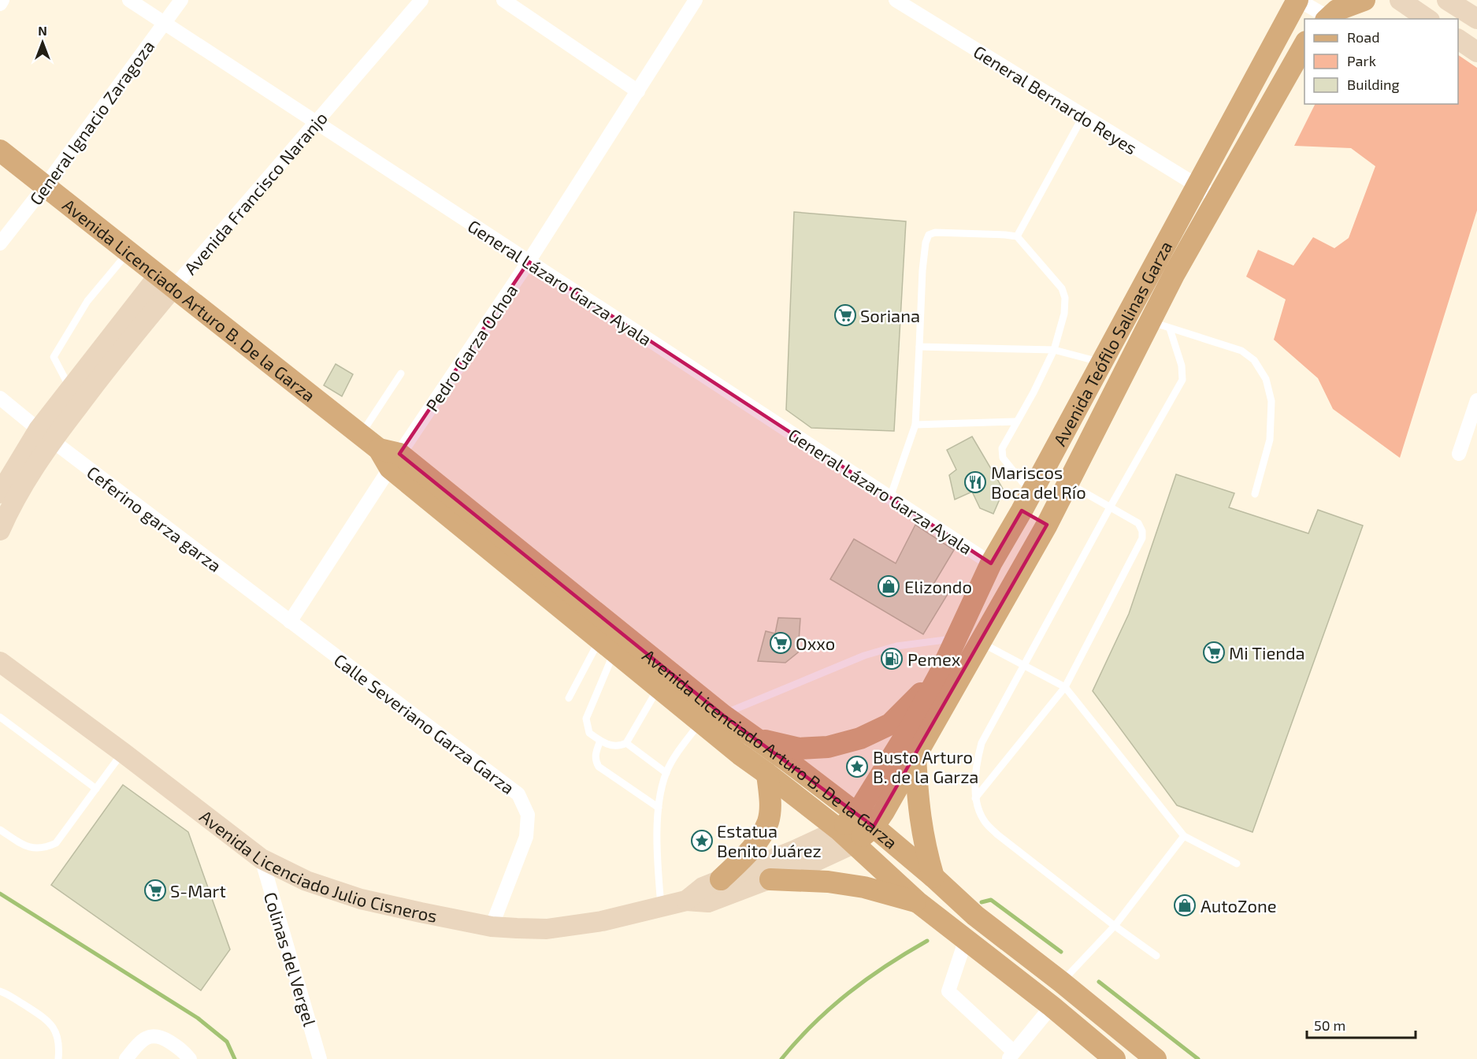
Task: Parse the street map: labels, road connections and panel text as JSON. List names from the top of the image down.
{
  "streets": {
    "main road": [
      "Avenida Francisco Naranjo",
      "Avenida Licenciado Arturo B. De la Garza",
      "Avenida Teófilo Salinas Garza",
      "Avenida Licenciado Julio Cisneros"
    ],
    "street": [
      "General Bernardo Reyes",
      "General Ignacio Zaragoza",
      "General Lázaro Garza Ayala",
      "Pedro Garza Ochoa",
      "Ceferino garza garza",
      "Calle Severiano Garza Garza",
      "Colinas del Vergel"
    ]
  },
  "crossings": [
    ["General Bernardo Reyes", "Avenida Teófilo Salinas Garza"],
    ["General Ignacio Zaragoza", "General Lázaro Garza Ayala"],
    ["General Ignacio Zaragoza", "Avenida Licenciado Arturo B. De la Garza"],
    ["Avenida Francisco Naranjo", "General Lázaro Garza Ayala"],
    ["Avenida Francisco Naranjo", "Avenida Licenciado Arturo B. De la Garza"],
    ["Avenida Francisco Naranjo", "Ceferino garza garza"],
    ["General Lázaro Garza Ayala", "Avenida Teófilo Salinas Garza"],
    ["General Lázaro Garza Ayala", "Pedro Garza Ochoa"],
    ["Avenida Licenciado Arturo B. De la Garza", "Avenida Teófilo Salinas Garza"],
    ["Avenida Licenciado Arturo B. De la Garza", "Pedro Garza Ochoa"],
    ["Avenida Licenciado Arturo B. De la Garza", "Avenida Licenciado Julio Cisneros"],
    ["Avenida Teófilo Salinas Garza", "Avenida Licenciado Julio Cisneros"],
    ["Pedro Garza Ochoa", "Ceferino garza garza"],
    ["Ceferino garza garza", "Calle Severiano Garza Garza"],
    ["Calle Severiano Garza Garza", "Avenida Licenciado Julio Cisneros"],
    ["Avenida Licenciado Julio Cisneros", "Colinas del Vergel"]
  ],
  "places": {
    "supermarket": [
      "Soriana",
      "Oxxo",
      "Mi Tienda",
      "S-Mart"
    ],
    "restaurant": ["Mariscos Boca del Río"],
    "shop": ["Elizondo", "AutoZone"],
    "fuel station": ["Pemex"],
    "place": ["Busto Arturo B. de la Garza", "Estatua Benito Juárez"]
  },
  "legend": ["Road", "Park", "Building"],
  "scale_bar": "50 m",
  "north": "top"
}
